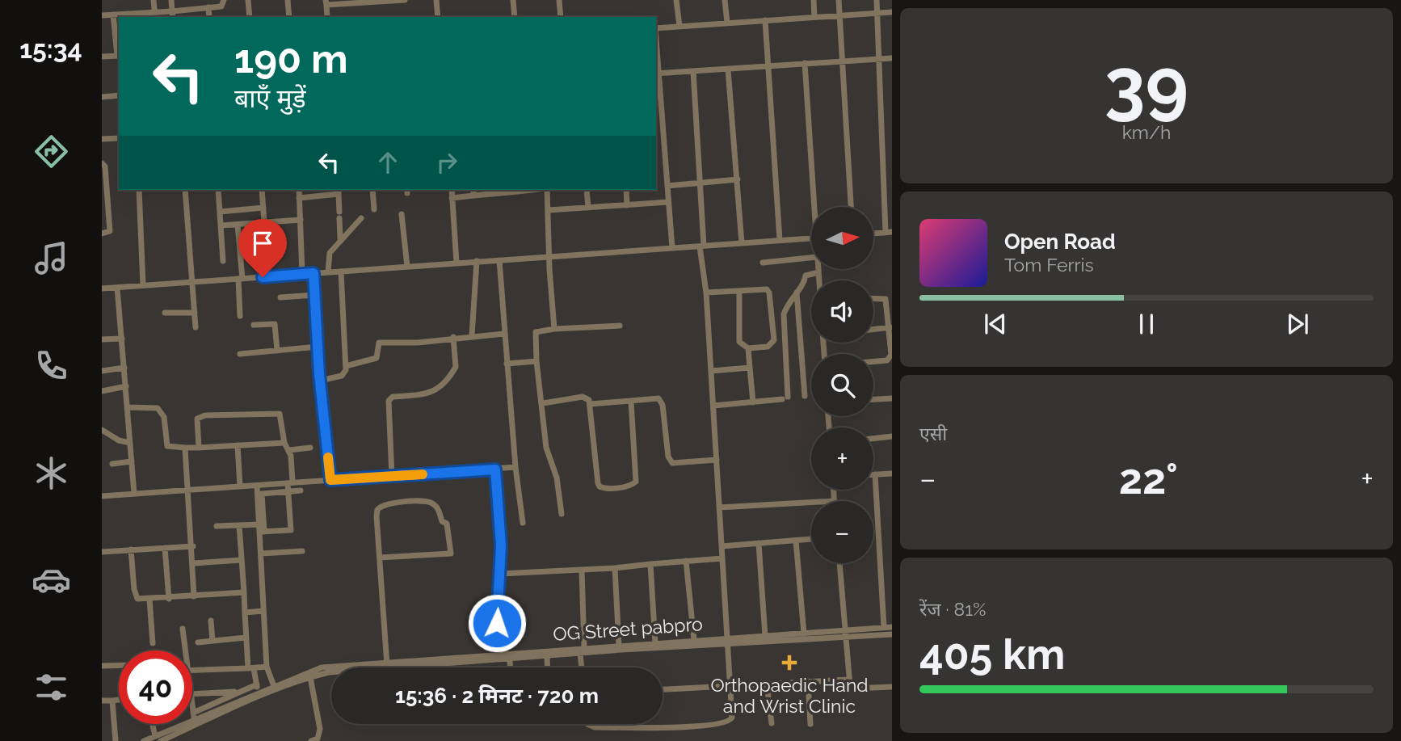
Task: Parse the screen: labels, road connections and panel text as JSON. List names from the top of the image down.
{
  "streets": {
    "street": ["OG Street pabpro"]
  },
  "places": {
    "health": ["Orthopaedic Hand and Wrist Clinic"]
  },
  "north": "right",
  "page": {
    "tabs": "15:34",
    "tile": [
      ["39", "km/h"],
      "एसी",
      ["रेंज · 81%", "405 km"]
    ],
    "turn": ["190 m", "बाएँ मुड़ें"],
    "map_buttons": ["+", "−"],
    "song": ["Open Road", "Tom Ferris"],
    "heat": ["−", "22°", "+"],
    "limit": "40",
    "trip": "15:36 · 2 मिनट · 720 m"
  }
}
